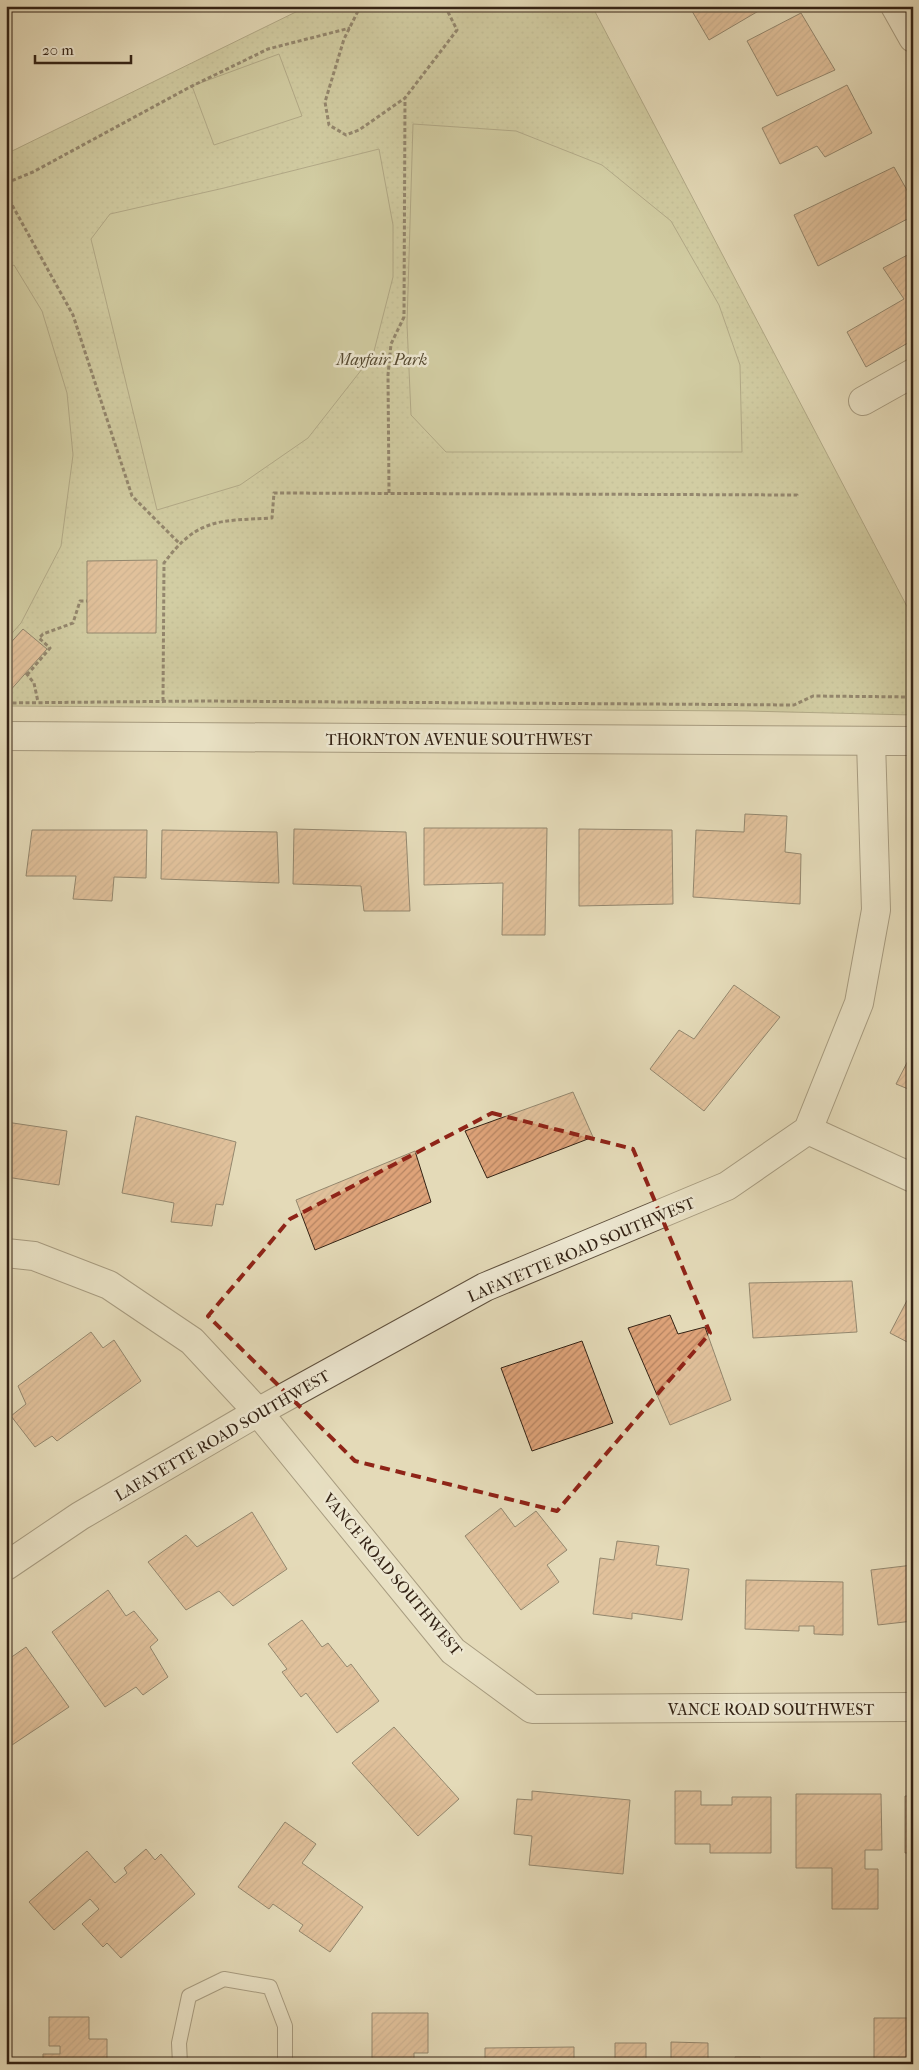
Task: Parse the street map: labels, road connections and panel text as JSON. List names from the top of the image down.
{
  "streets": {
    "street": ["THORNTON AVENUE SOUTHWEST", "LAFAYETTE ROAD SOUTHWEST", "VANCE ROAD SOUTHWEST"]
  },
  "crossings": [
    ["LAFAYETTE ROAD SOUTHWEST", "VANCE ROAD SOUTHWEST"]
  ],
  "parks": ["Mayfair Park"],
  "scale_bar": "20 m"
}
